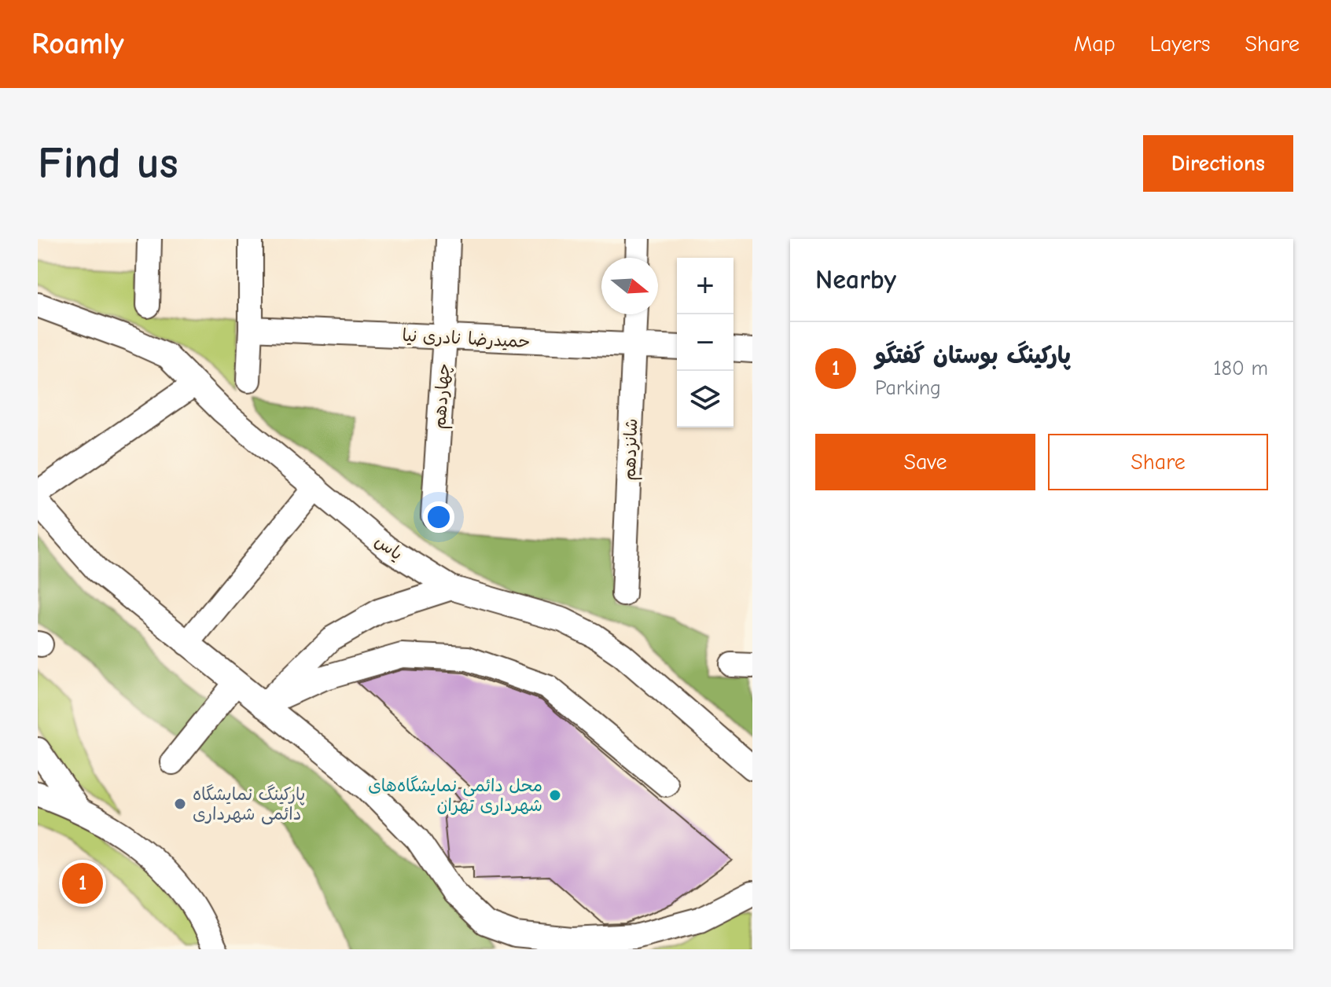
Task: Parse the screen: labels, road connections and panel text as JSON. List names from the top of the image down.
{
  "streets": {
    "street": [
      "حمیدرضا نادری نیا",
      "چهاردهم",
      "شانزدهم",
      "یاس"
    ]
  },
  "crossings": [
    ["حمیدرضا نادری نیا", "چهاردهم"],
    ["حمیدرضا نادری نیا", "شانزدهم"]
  ],
  "places": ["محل دائمی نمایشگاه‌های شهرداری تهران", "پارکینگ نمایشگاه دائمی شهرداری"],
  "north": "right",
  "page": {
    "header": "Roamly",
    "nav": ["Map", "Layers", "Share"],
    "buttons": [
      "Directions",
      ["Save", "Share"]
    ],
    "title": "Find us",
    "heading": "Nearby",
    "map_buttons": ["+", "−"],
    "list": [
      {
        "mark": "1",
        "name": "پارکینگ بوستان گفتگو",
        "note": "Parking",
        "value": "180 m"
      }
    ],
    "pins": "1"
  }
}
